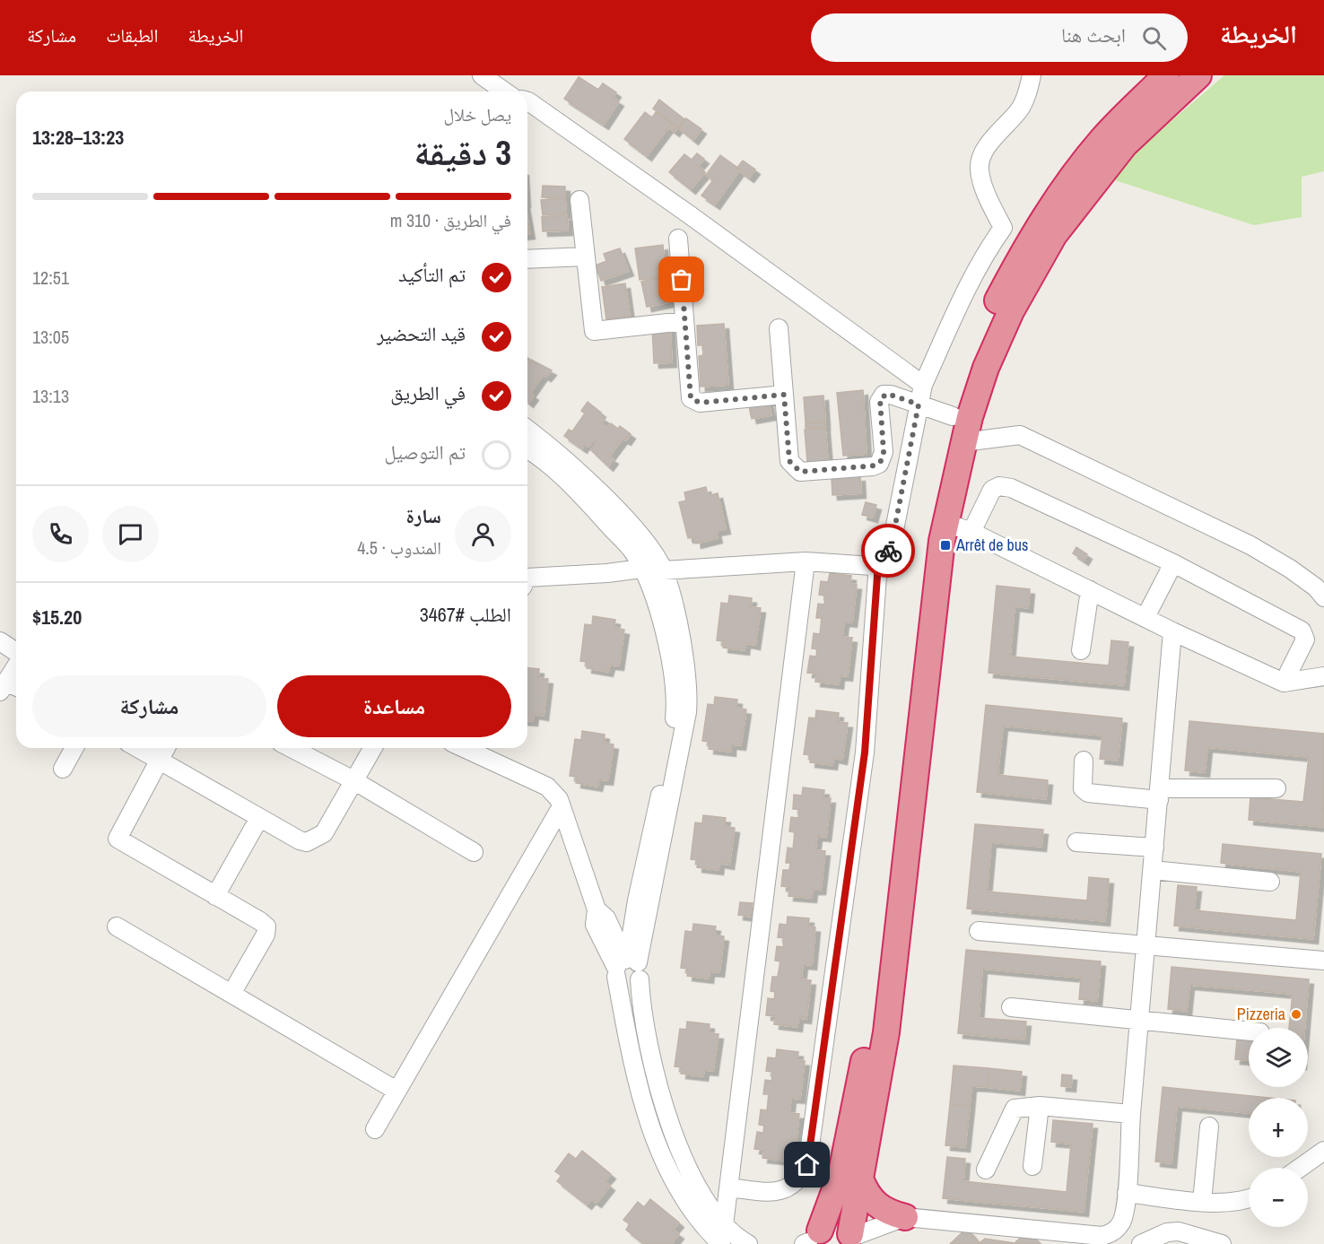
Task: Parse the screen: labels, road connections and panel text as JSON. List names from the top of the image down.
{
  "places": {
    "transit": ["Arrêt de bus"],
    "other": ["Pizzeria"]
  },
  "page": {
    "header": "الخريطة",
    "search": "ابحث هنا",
    "nav": ["الخريطة", "الطبقات", "مشاركة"],
    "heading": ["3 دقيقة", "يصل خلال", "13:23–13:28"],
    "panel": [
      "سارة",
      "المندوب · 4.5",
      "الطلب #3467",
      "$15.20"
    ],
    "bar": "في الطريق · 310 m",
    "list": [
      ["تم التأكيد", "12:51"],
      ["قيد التحضير", "13:05"],
      ["في الطريق", "13:13"],
      "تم التوصيل"
    ],
    "buttons": ["مساعدة", "مشاركة"],
    "map_buttons": ["+", "−"]
  }
}
